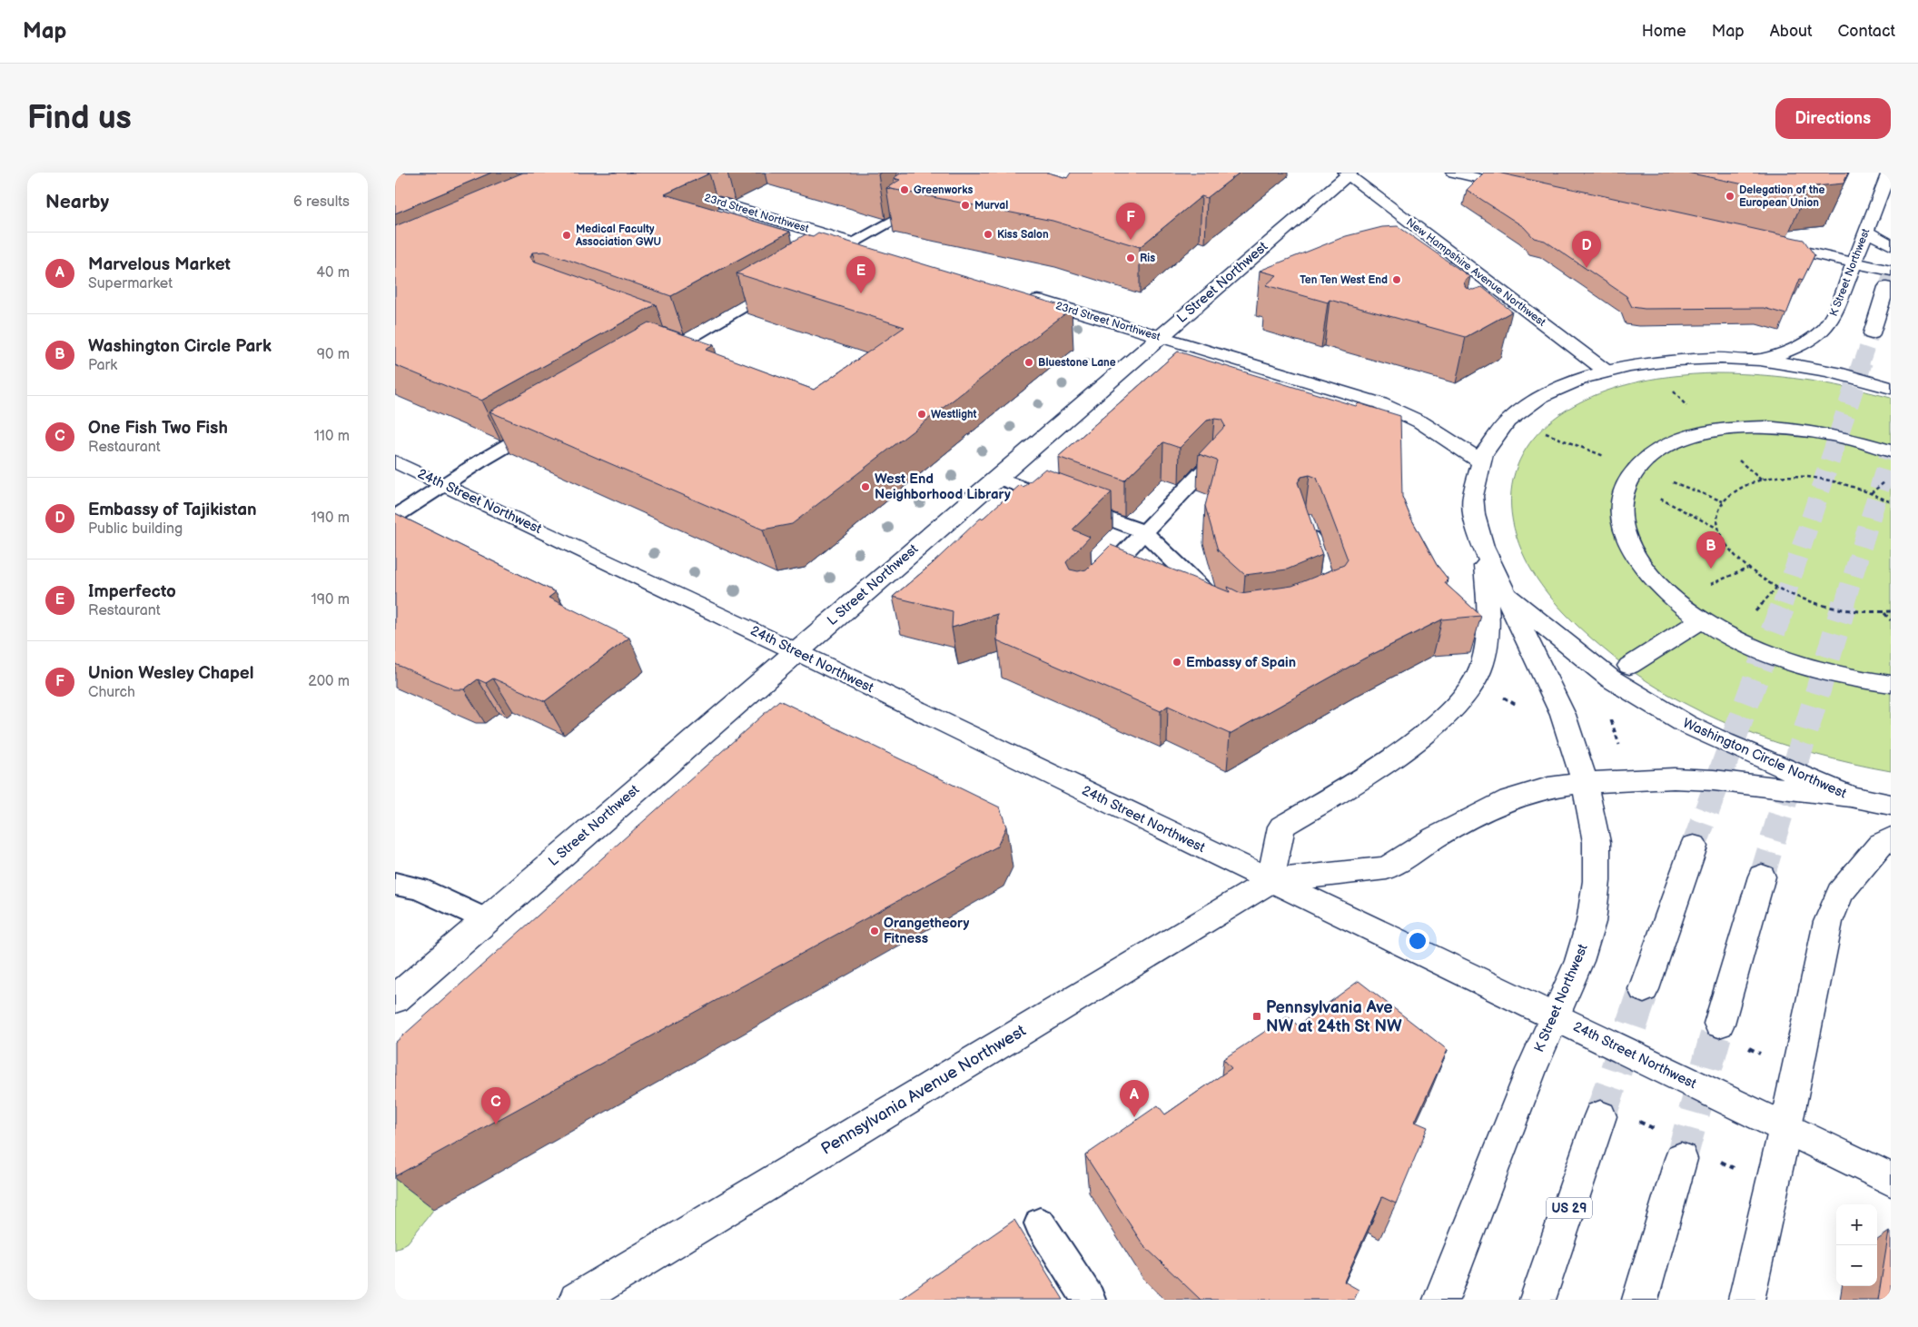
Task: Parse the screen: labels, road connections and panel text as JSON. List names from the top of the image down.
{
  "streets": {
    "main road": [
      "23rd Street Northwest",
      "New Hampshire Avenue Northwest",
      "K Street Northwest",
      "L Street Northwest",
      "24th Street Northwest",
      "Washington Circle Northwest",
      "Pennsylvania Avenue Northwest",
      "US 29"
    ]
  },
  "crossings": [
    ["23rd Street Northwest", "L Street Northwest"],
    ["23rd Street Northwest", "Washington Circle Northwest"],
    ["New Hampshire Avenue Northwest", "L Street Northwest"],
    ["New Hampshire Avenue Northwest", "Washington Circle Northwest"],
    ["K Street Northwest", "24th Street Northwest"],
    ["K Street Northwest", "Washington Circle Northwest"],
    ["K Street Northwest", "Pennsylvania Avenue Northwest"],
    ["L Street Northwest", "24th Street Northwest"],
    ["24th Street Northwest", "Pennsylvania Avenue Northwest"],
    ["Washington Circle Northwest", "Pennsylvania Avenue Northwest"]
  ],
  "places": {
    "other": [
      "Greenworks",
      "Delegation of the European Union",
      "Murval",
      "Kiss Salon",
      "Medical Faculty Association GWU",
      "Ris",
      "Ten Ten West End",
      "Bluestone Lane",
      "Westlight",
      "West End Neighborhood Library",
      "Embassy of Spain",
      "Orangetheory Fitness"
    ],
    "transit": ["Pennsylvania Ave NW at 24th St NW"]
  },
  "page": {
    "header": "Map",
    "nav": [
      "Home",
      "Map",
      "About",
      "Contact"
    ],
    "buttons": "Directions",
    "title": "Find us",
    "heading": ["Nearby", "6 results"],
    "pins": [
      "F",
      "D",
      "E",
      "B",
      "A",
      "C"
    ],
    "list": [
      {
        "mark": "A",
        "name": "Marvelous Market",
        "note": "Supermarket",
        "value": "40 m"
      },
      {
        "mark": "B",
        "name": "Washington Circle Park",
        "note": "Park",
        "value": "90 m"
      },
      {
        "mark": "C",
        "name": "One Fish Two Fish",
        "note": "Restaurant",
        "value": "110 m"
      },
      {
        "mark": "D",
        "name": "Embassy of Tajikistan",
        "note": "Public building",
        "value": "190 m"
      },
      {
        "mark": "E",
        "name": "Imperfecto",
        "note": "Restaurant",
        "value": "190 m"
      },
      {
        "mark": "F",
        "name": "Union Wesley Chapel",
        "note": "Church",
        "value": "200 m"
      }
    ],
    "map_buttons": ["+", "−"]
  }
}
